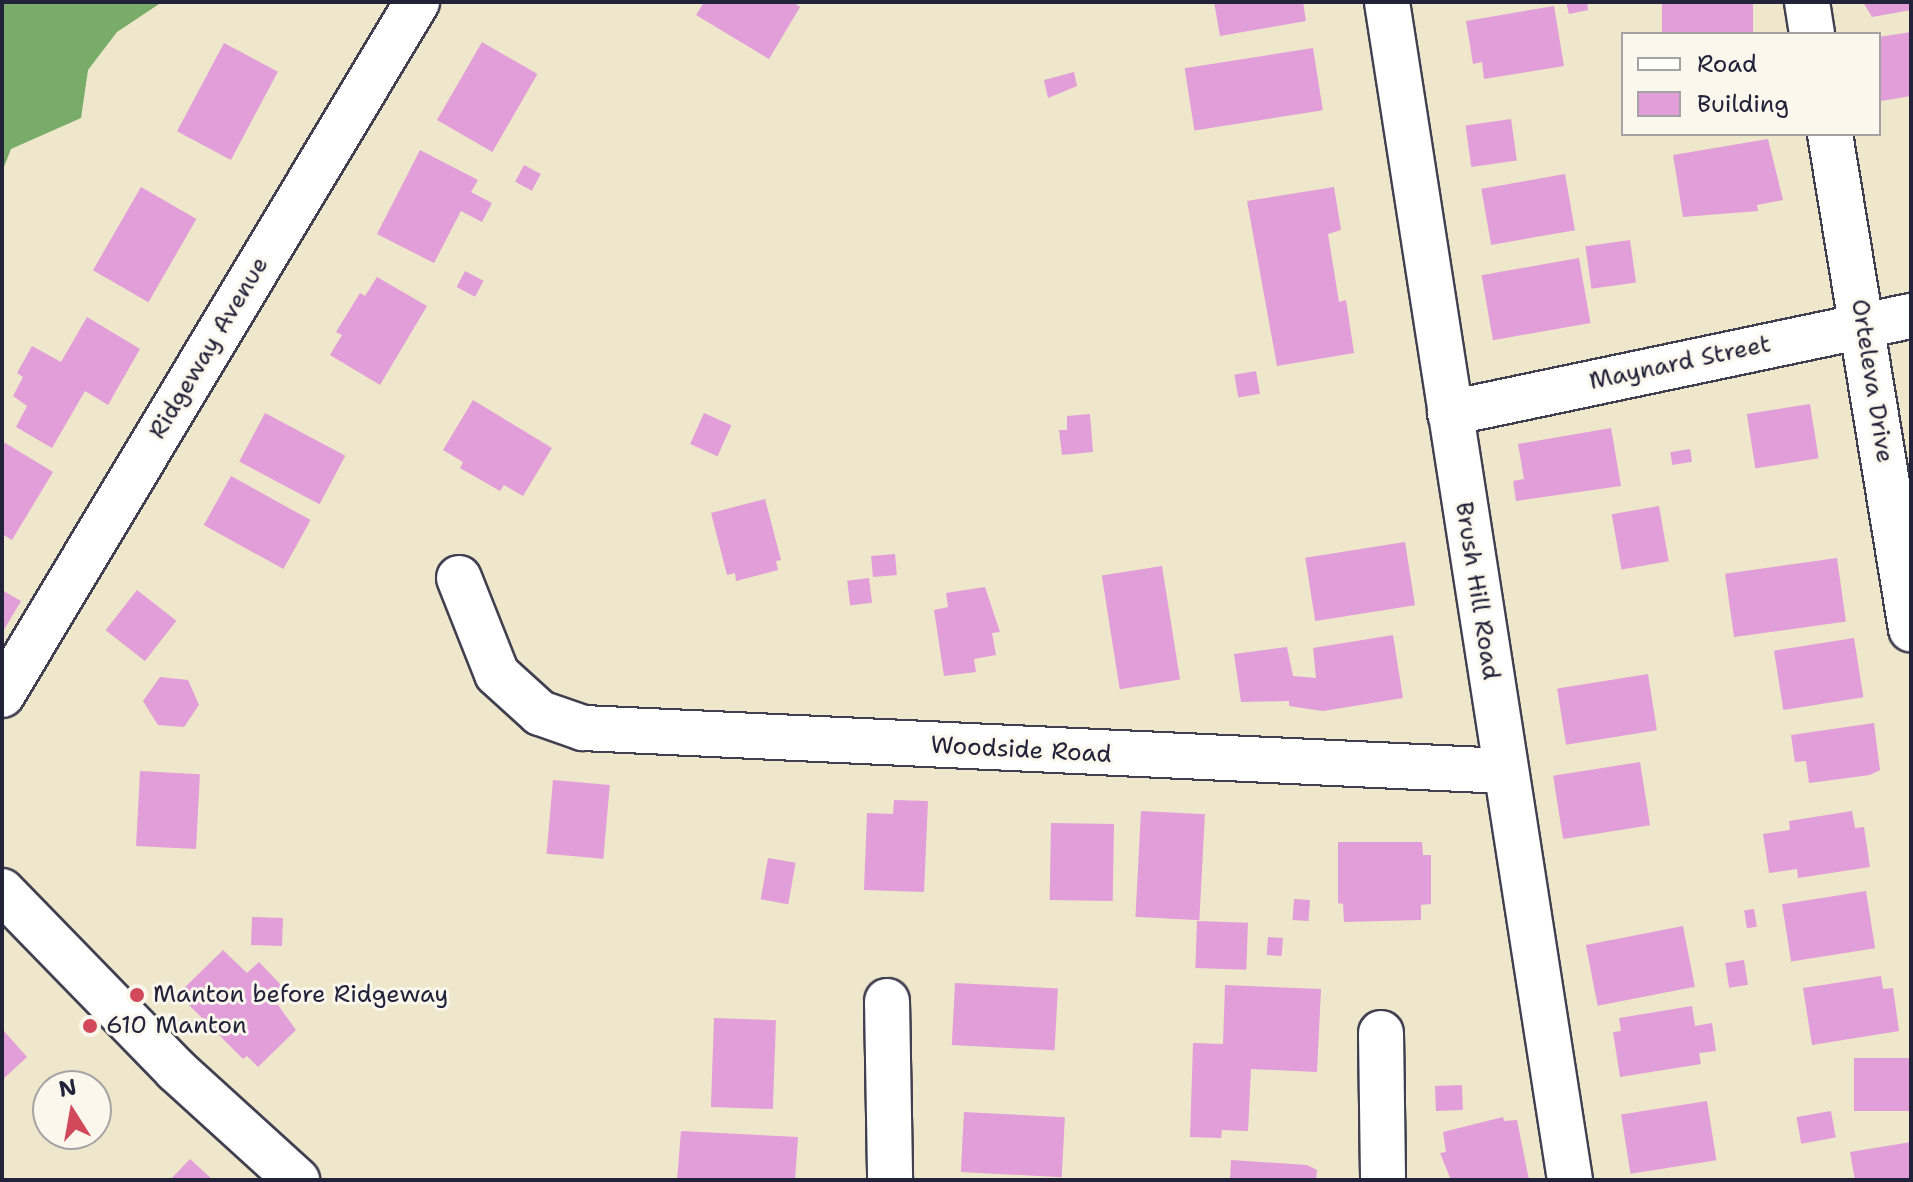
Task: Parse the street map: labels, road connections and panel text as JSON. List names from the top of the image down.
{
  "streets": {
    "street": [
      "Ridgeway Avenue",
      "Maynard Street",
      "Orteleva Drive",
      "Brush Hill Road",
      "Woodside Road"
    ]
  },
  "crossings": [
    ["Maynard Street", "Orteleva Drive"],
    ["Maynard Street", "Brush Hill Road"],
    ["Brush Hill Road", "Woodside Road"]
  ],
  "places": ["Manton before Ridgeway", "610 Manton"],
  "legend": ["Road", "Building"],
  "north": "top"
}
